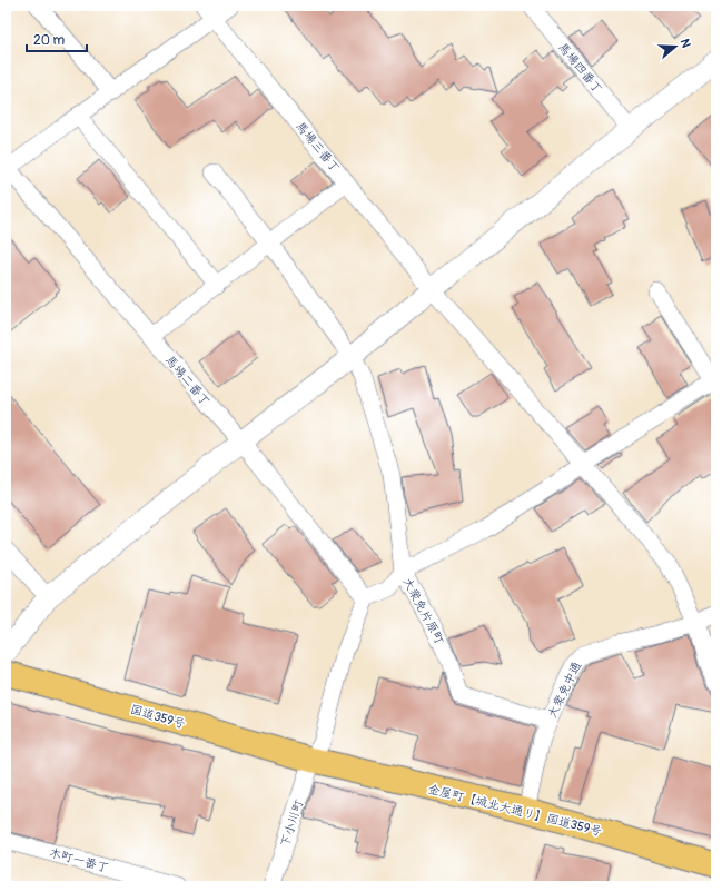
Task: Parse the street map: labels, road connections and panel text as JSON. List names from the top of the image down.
{
  "streets": {
    "highway": ["国道359号", "金屋町【城北大通り】国道359号"],
    "street": [
      "馬場四番丁",
      "馬場三番丁",
      "馬場二番丁",
      "大衆免片原町",
      "大衆免中通",
      "下小川町",
      "木町一番丁"
    ]
  },
  "crossings": [
    ["馬場三番丁", "大衆免中通"],
    ["馬場二番丁", "下小川町"],
    ["大衆免片原町", "大衆免中通"],
    ["大衆免中通", "金屋町【城北大通り】国道359号"],
    ["国道359号", "金屋町【城北大通り】国道359号"],
    ["国道359号", "下小川町"],
    ["金屋町【城北大通り】国道359号", "下小川町"]
  ],
  "scale_bar": "20 m",
  "north": "right"
}
